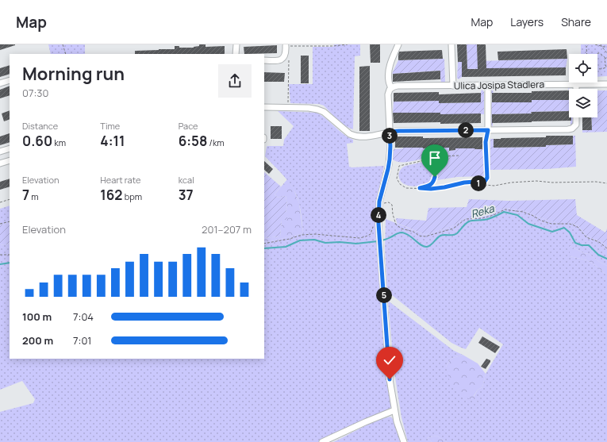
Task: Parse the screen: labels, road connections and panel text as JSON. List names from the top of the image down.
{
  "streets": {
    "street": ["Ulica Josipa Stadlera"]
  },
  "water": ["Reka"],
  "page": {
    "header": "Map",
    "nav": ["Map", "Layers", "Share"],
    "heading": ["Morning run", "07:30"],
    "stats": [
      ["Distance", "0.60 km"],
      ["Time", "4:11"],
      ["Pace", "6:58 /km"],
      ["Elevation", "7 m"],
      ["Heart rate", "162 bpm"],
      ["kcal", "37"]
    ],
    "pins": [
      "2",
      "3",
      "1",
      "4",
      "5"
    ],
    "chart": ["Elevation", "201–207 m"],
    "list": [
      {
        "name": "100 m",
        "note": "7:04"
      },
      {
        "name": "200 m",
        "note": "7:01"
      }
    ]
  }
}
